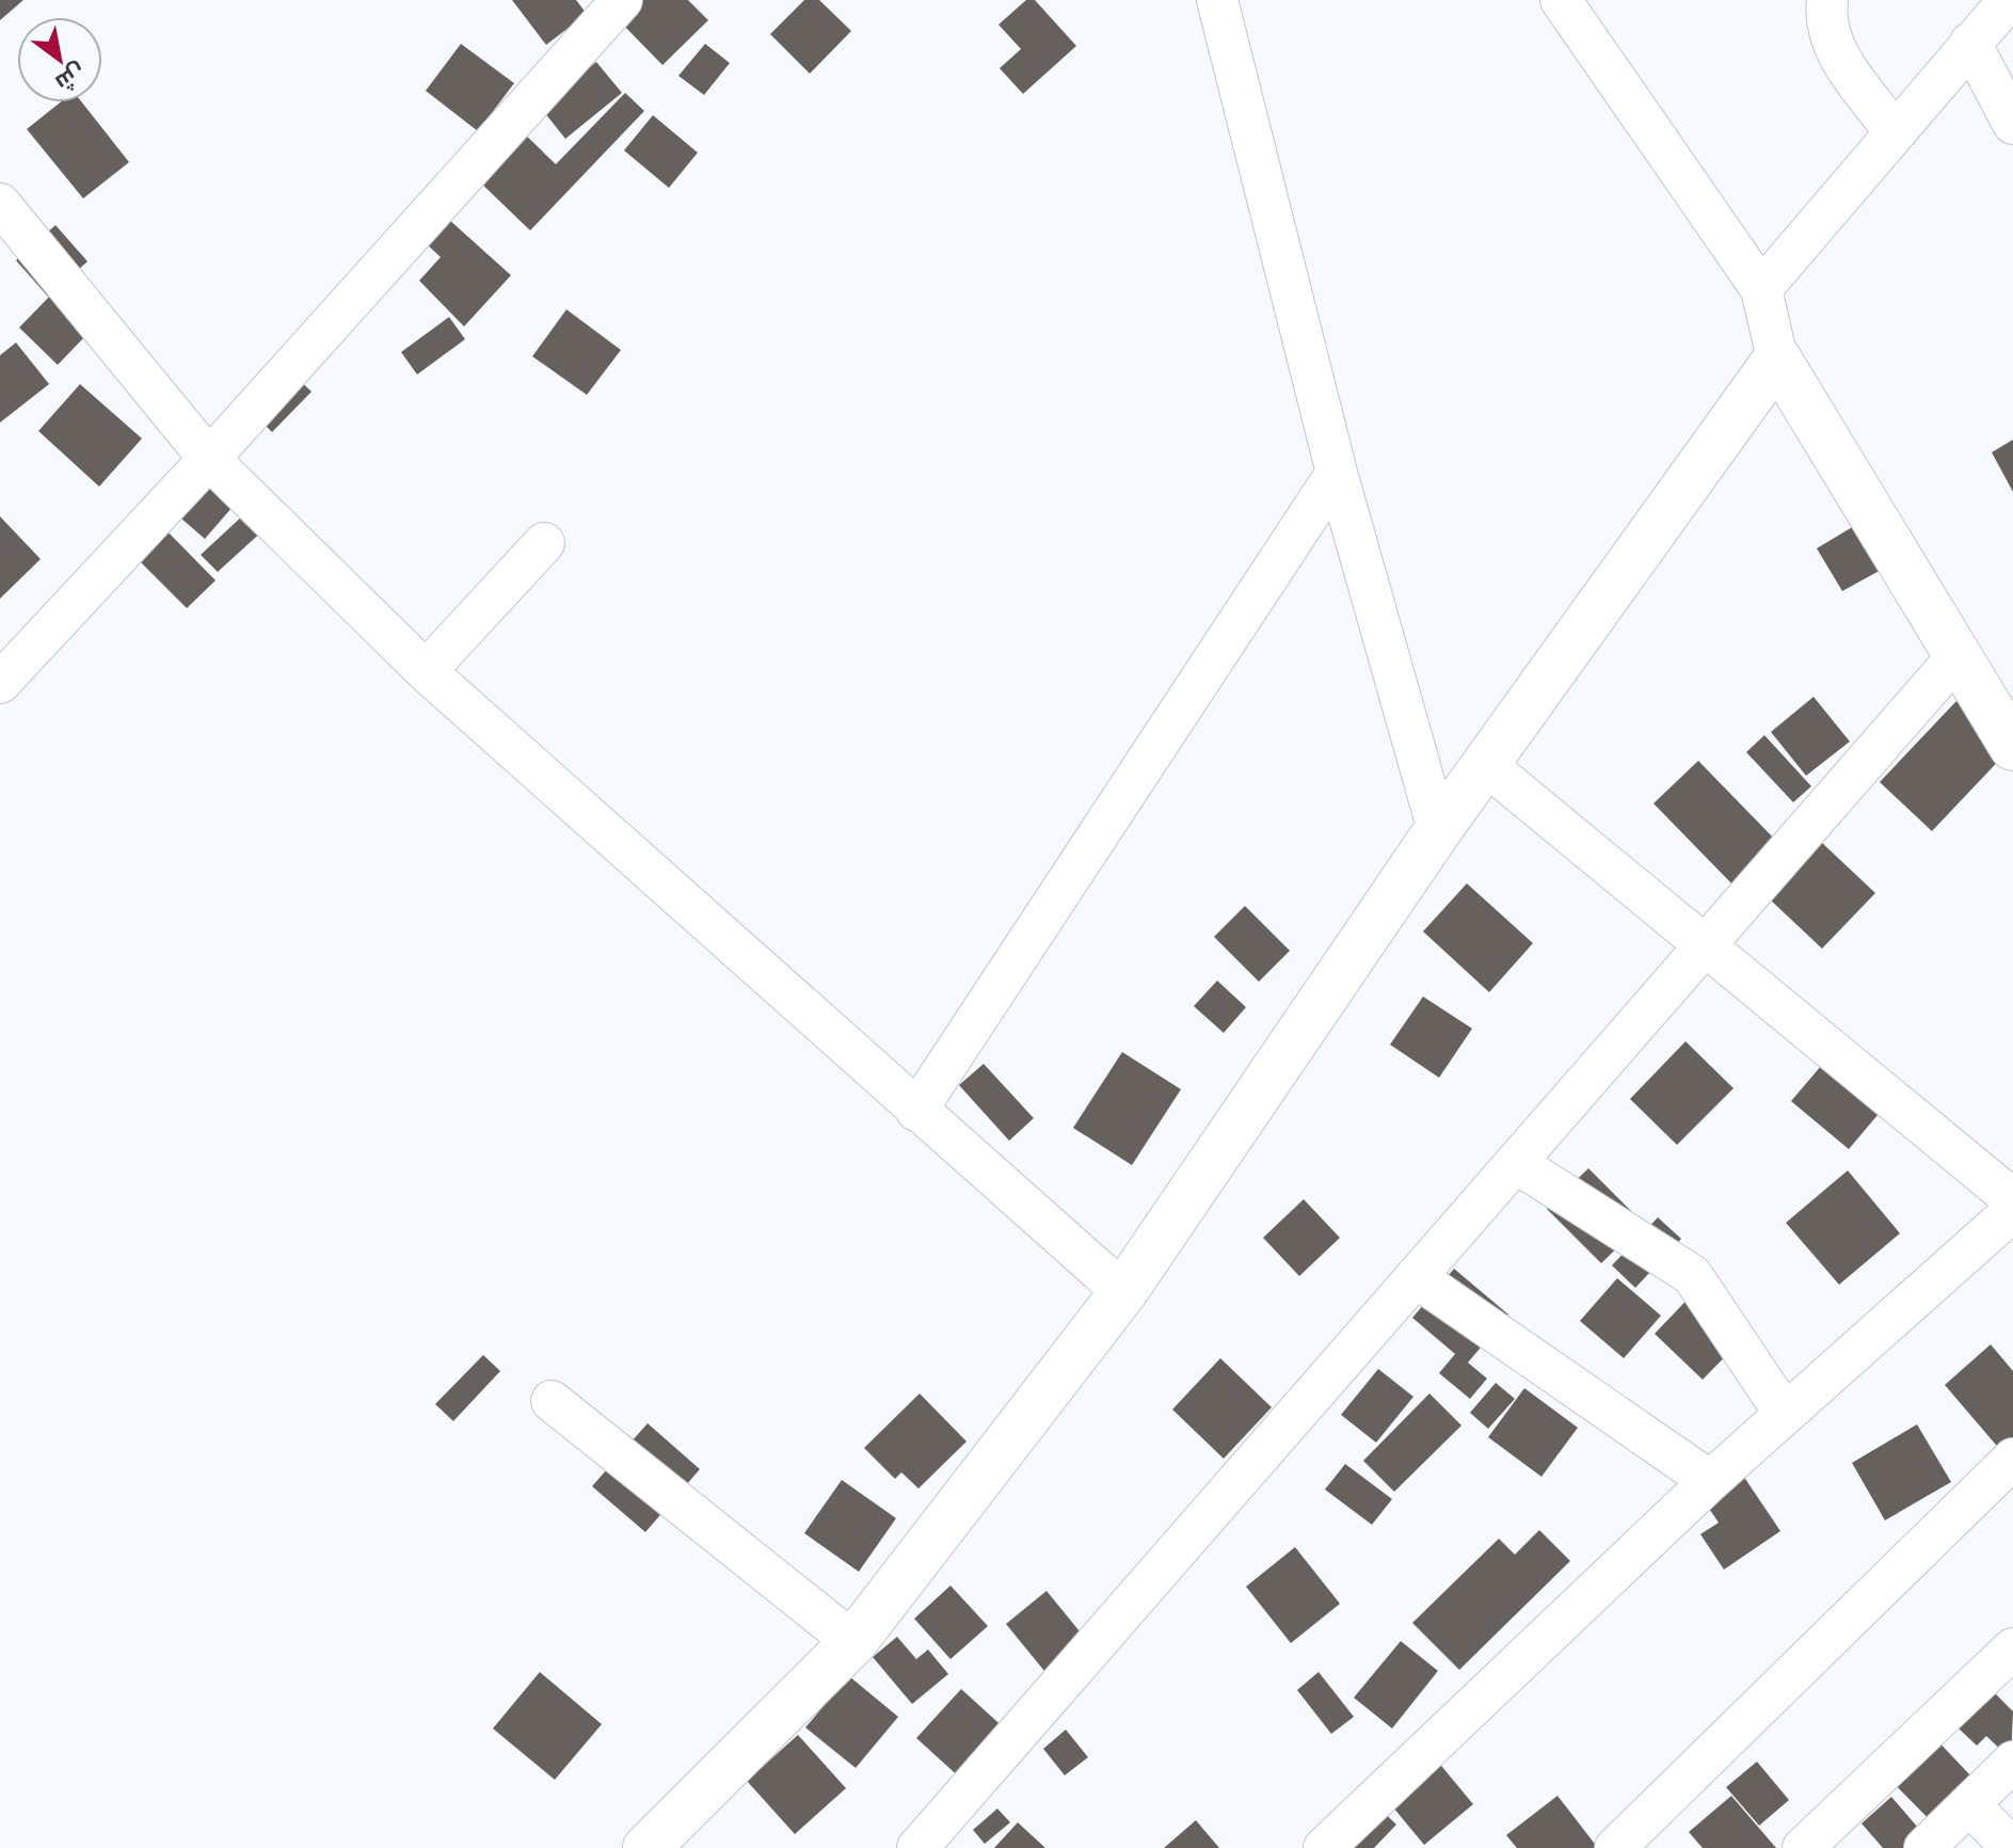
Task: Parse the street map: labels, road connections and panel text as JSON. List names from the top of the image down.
{
  "north": "bottom right"
}
